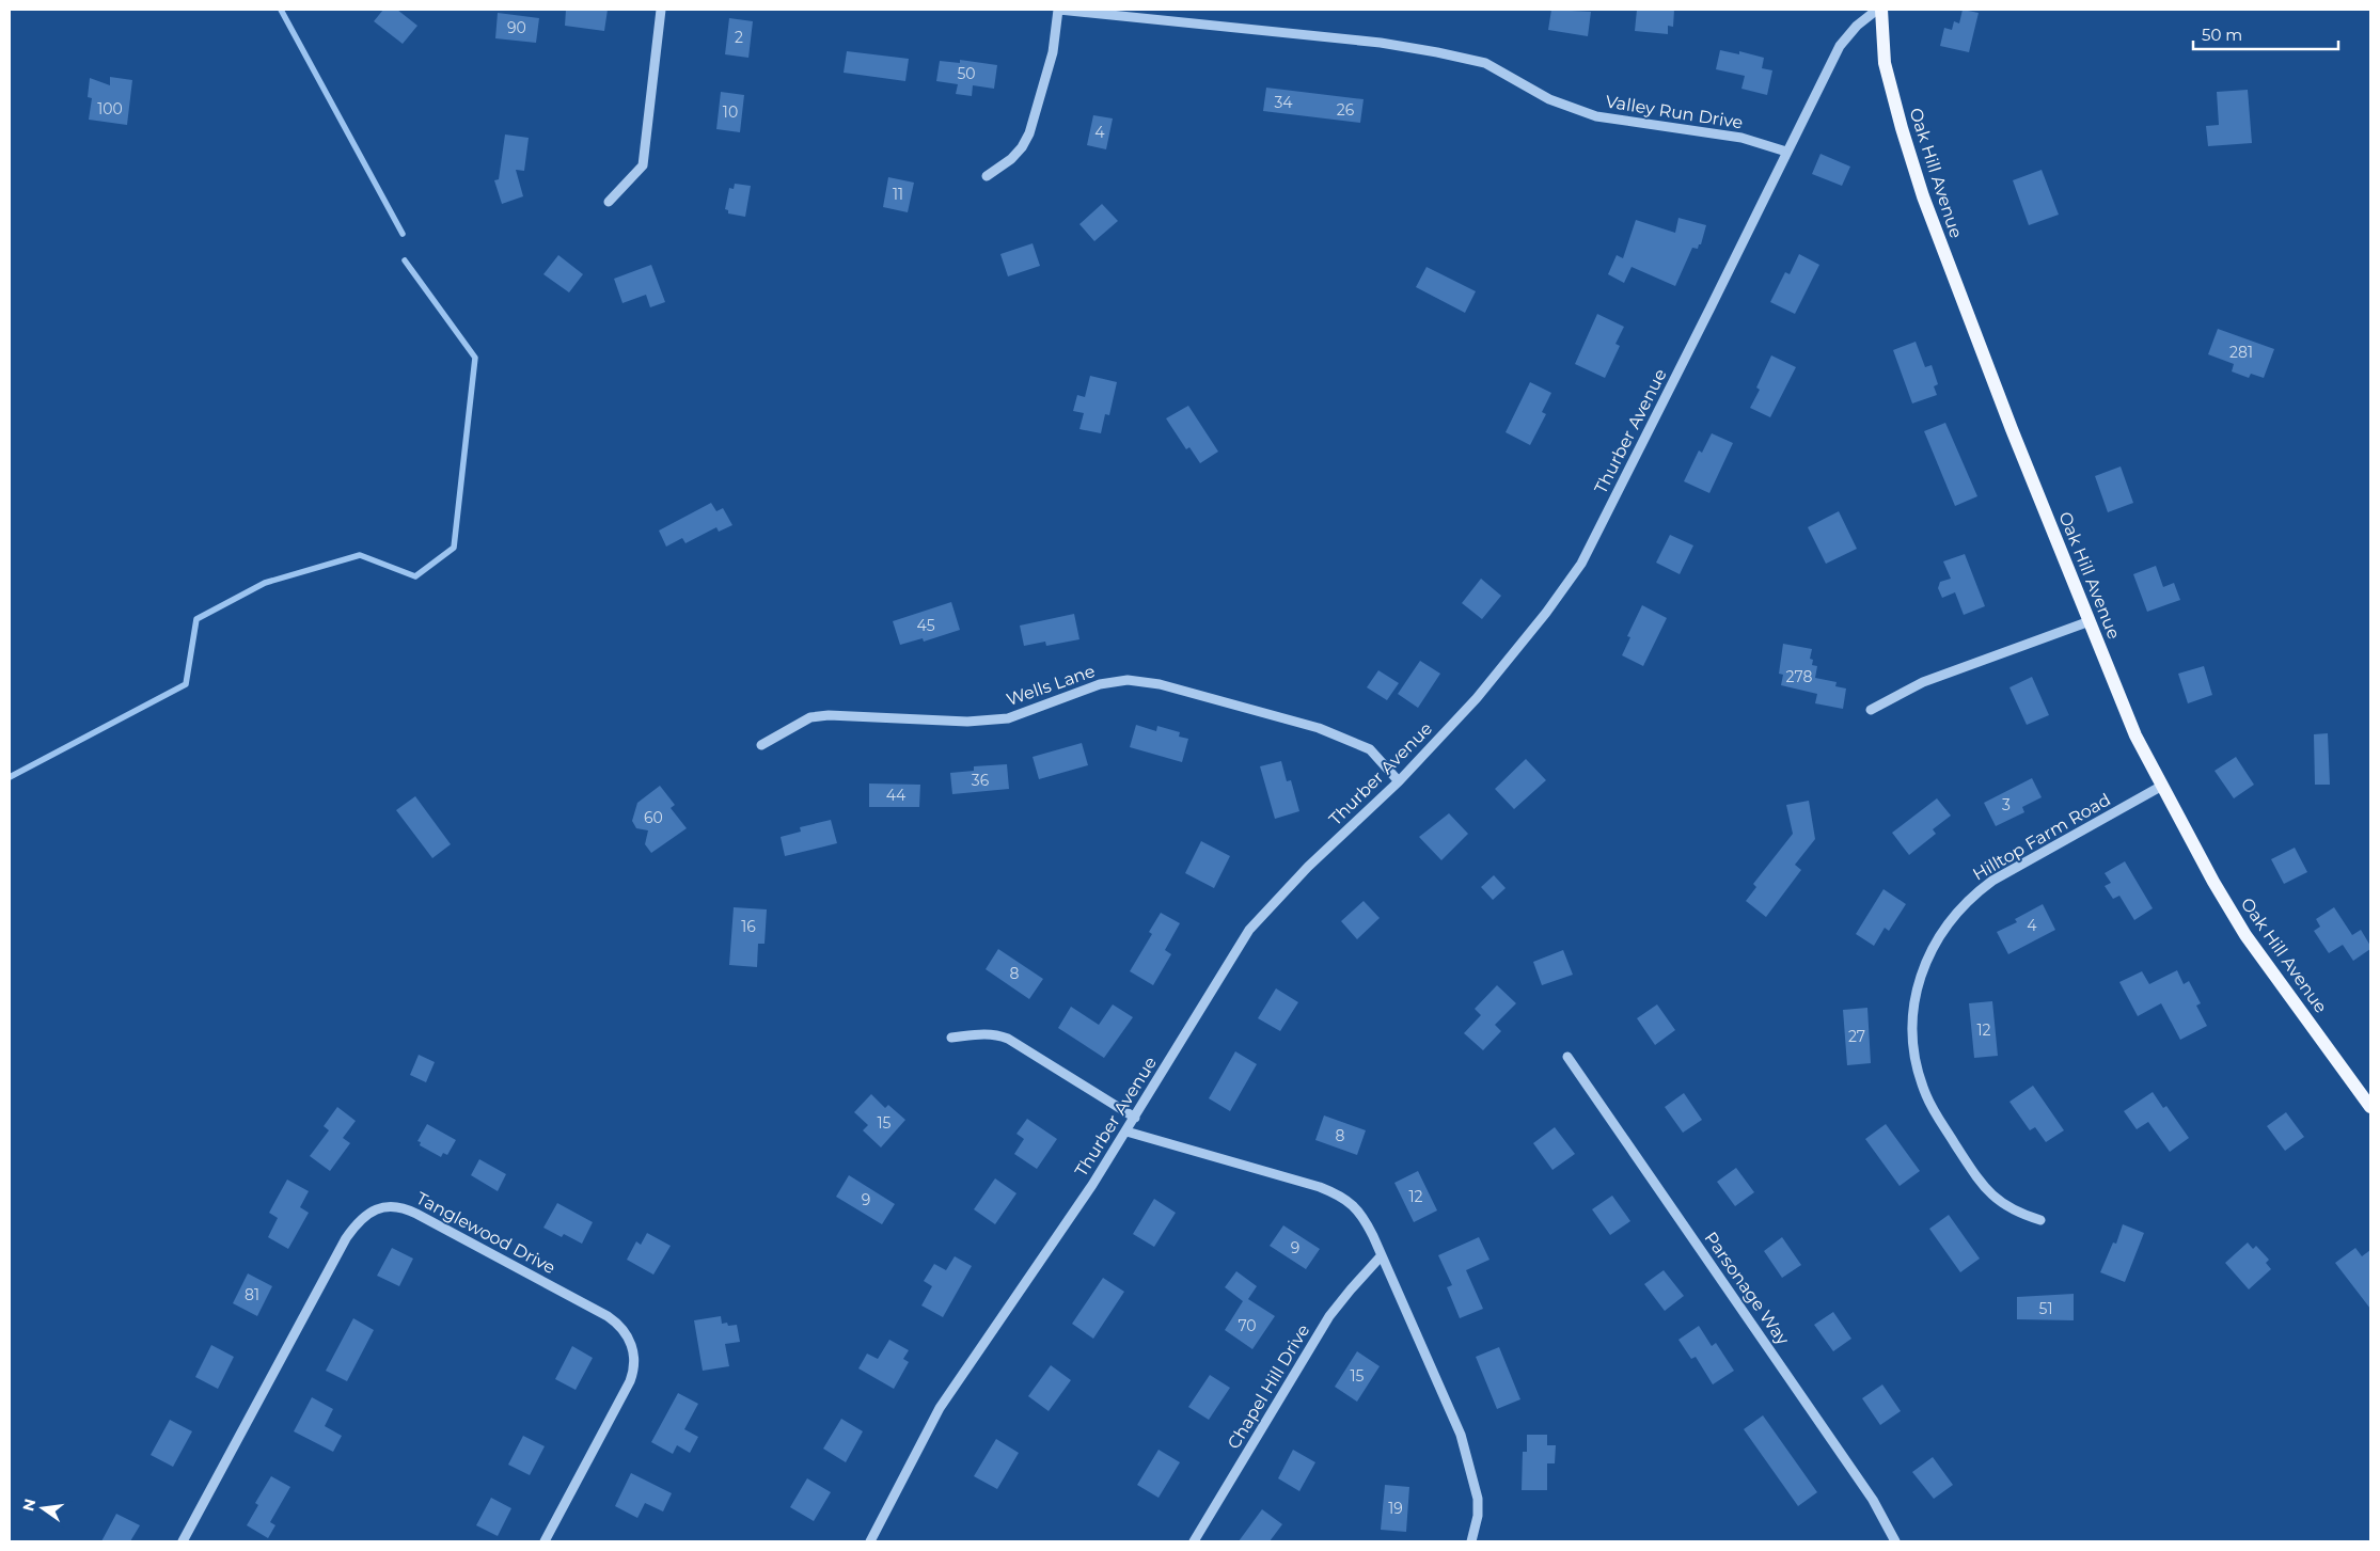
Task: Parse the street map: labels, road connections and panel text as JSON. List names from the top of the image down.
{
  "streets": {
    "main road": ["Oak Hill Avenue"],
    "street": [
      "Valley Run Drive",
      "Thurber Avenue",
      "Wells Lane",
      "Hilltop Farm Road",
      "Tanglewood Drive",
      "Parsonage Way",
      "Chapel Hill Drive"
    ]
  },
  "crossings": [
    ["Valley Run Drive", "Thurber Avenue"],
    ["Oak Hill Avenue", "Hilltop Farm Road"],
    ["Thurber Avenue", "Wells Lane"]
  ],
  "house_numbers": [
    "90",
    "2",
    "50",
    "34",
    "100",
    "26",
    "10",
    "4",
    "11",
    "281",
    "45",
    "278",
    "36",
    "44",
    "3",
    "60",
    "4",
    "16",
    "8",
    "12",
    "27",
    "15",
    "8",
    "12",
    "9",
    "9",
    "81",
    "51",
    "70",
    "15",
    "19"
  ],
  "scale_bar": "50 m",
  "north": "left"
}
